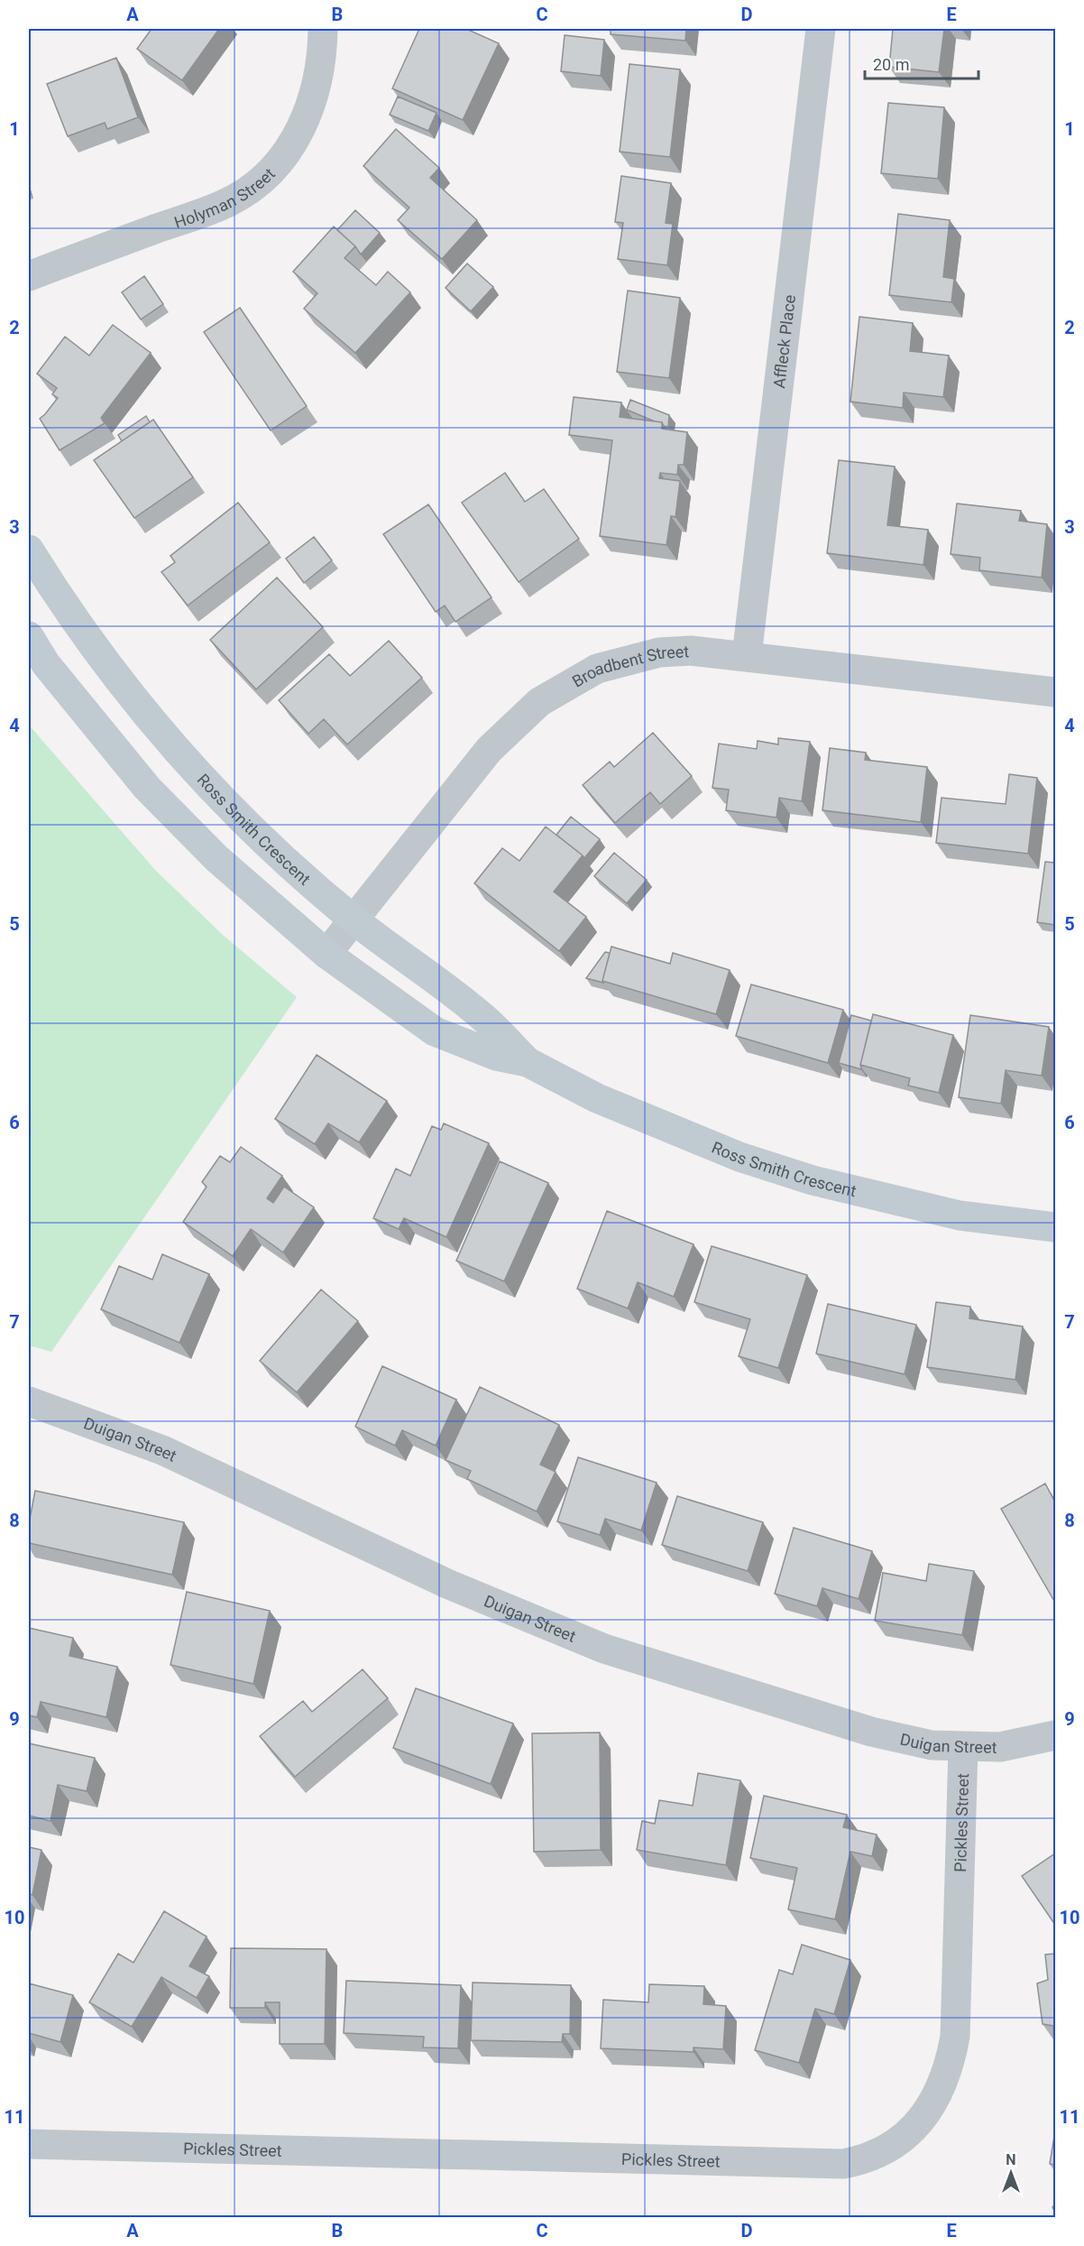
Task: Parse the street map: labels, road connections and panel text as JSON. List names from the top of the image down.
{
  "streets": {
    "street": [
      "Holyman Street",
      "Affleck Place",
      "Broadbent Street",
      "Ross Smith Crescent",
      "Duigan Street",
      "Pickles Street"
    ]
  },
  "crossings": [
    ["Affleck Place", "Broadbent Street"],
    ["Broadbent Street", "Ross Smith Crescent"],
    ["Duigan Street", "Pickles Street"]
  ],
  "scale_bar": "20 m",
  "north": "top",
  "grid": {
    "columns": [
      "A",
      "B",
      "C",
      "D",
      "E"
    ],
    "rows": [
      "1",
      "2",
      "3",
      "4",
      "5",
      "6",
      "7",
      "8",
      "9",
      "10",
      "11"
    ]
  }
}
